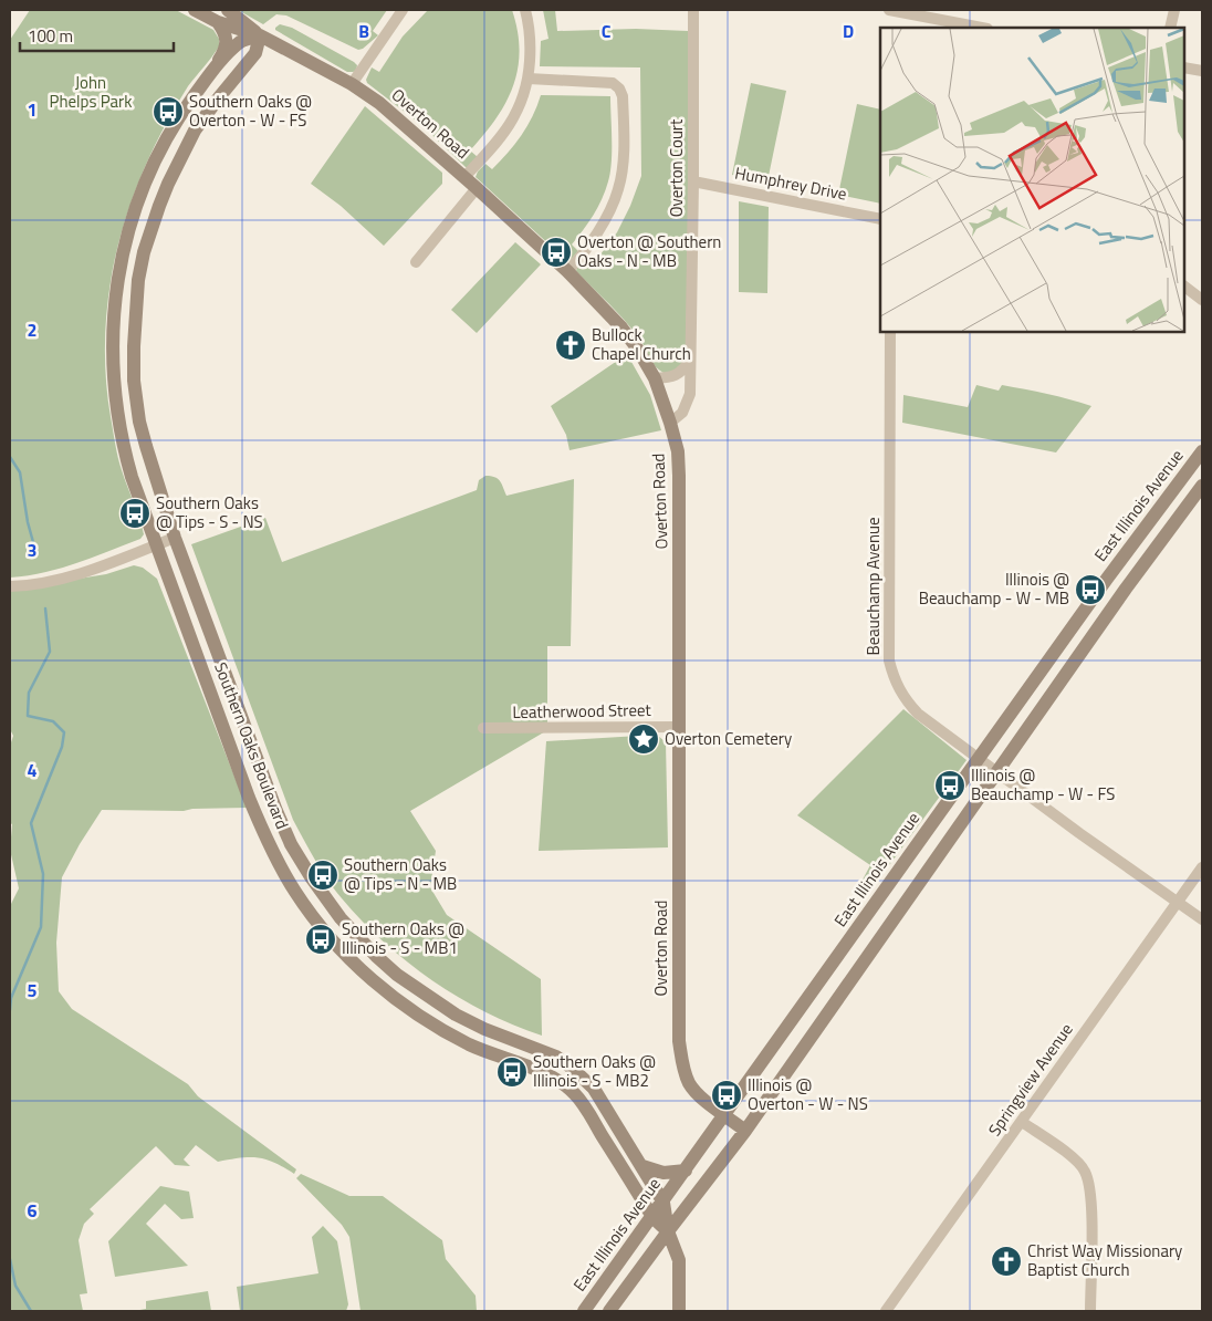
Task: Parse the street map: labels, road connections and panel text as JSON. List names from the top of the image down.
{
  "streets": {
    "street": [
      "Overton Road",
      "Overton Court",
      "Humphrey Drive",
      "East Illinois Avenue",
      "Beauchamp Avenue",
      "Leatherwood Street",
      "Southern Oaks Boulevard",
      "Springview Avenue"
    ]
  },
  "crossings": [
    ["Overton Road", "Overton Court"],
    ["Overton Road", "East Illinois Avenue"],
    ["Overton Road", "Leatherwood Street"],
    ["Overton Road", "Southern Oaks Boulevard"],
    ["Overton Court", "Humphrey Drive"],
    ["East Illinois Avenue", "Beauchamp Avenue"],
    ["East Illinois Avenue", "Southern Oaks Boulevard"],
    ["Beauchamp Avenue", "Springview Avenue"]
  ],
  "parks": ["John Phelps Park"],
  "places": {
    "bus stop": [
      "Southern Oaks @ Overton - W - FS",
      "Overton @ Southern Oaks - N - MB",
      "Southern Oaks @ Tips - S - NS",
      "Illinois @ Beauchamp - W - MB",
      "Illinois @ Beauchamp - W - FS",
      "Southern Oaks @ Tips - N - MB",
      "Southern Oaks @ Illinois - S - MB1",
      "Southern Oaks @ Illinois - S - MB2",
      "Illinois @ Overton - W - NS"
    ],
    "church": ["Bullock Chapel Church", "Christ Way Missionary Baptist Church"],
    "place": ["Overton Cemetery"]
  },
  "scale_bar": "100 m",
  "grid": {
    "columns": ["B", "C", "D"],
    "rows": [
      "1",
      "2",
      "3",
      "4",
      "5",
      "6"
    ]
  }
}
